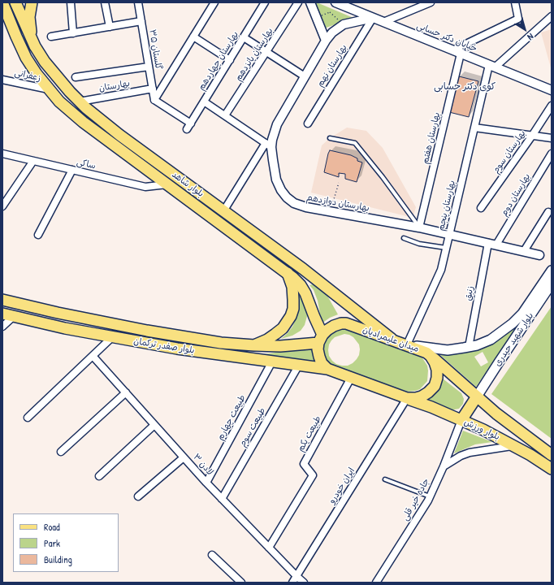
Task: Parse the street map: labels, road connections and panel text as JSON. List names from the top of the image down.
{
  "streets": {
    "main road": [
      "بلوار شاهد",
      "میدان علیمرادیان",
      "بلوار شهید حیدری",
      "بلوار صفدر ترکمان",
      "بلوار ورزش"
    ],
    "street": [
      "خیابان دکتر حسابی",
      "گلستان ۳۵",
      "بهارستان پانزدهم",
      "بهارستان چهاردهم",
      "بهارستان نهم",
      "زعفرانی",
      "بهارستان",
      "بهارستان هفتم",
      "بهارستان سوم",
      "ساکی",
      "بهارستان دوم",
      "بهارستان دوازدهم",
      "بهارستان پنجم",
      "زنبق",
      "طبیعت چهارم",
      "طبیعت سوم",
      "طبیعت یکم",
      "لادن ۳",
      "ایران خودرو",
      "جاده خیر قلی"
    ]
  },
  "crossings": [
    ["خیابان دکتر حسابی", "بهارستان نهم"],
    ["خیابان دکتر حسابی", "بهارستان هفتم"],
    ["خیابان دکتر حسابی", "بهارستان پنجم"],
    ["گلستان ۳۵", "بهارستان"],
    ["زعفرانی", "بلوار شاهد"],
    ["بهارستان", "بلوار شاهد"],
    ["بهارستان هفتم", "بهارستان دوازدهم"],
    ["ساکی", "بلوار شاهد"],
    ["بلوار شاهد", "میدان علیمرادیان"],
    ["بلوار شاهد", "بلوار صفدر ترکمان"],
    ["بهارستان دوم", "بهارستان دوازدهم"],
    ["بهارستان دوم", "زنبق"],
    ["بهارستان دوازدهم", "بهارستان پنجم"],
    ["بهارستان دوازدهم", "زنبق"],
    ["بهارستان پنجم", "میدان علیمرادیان"],
    ["بهارستان پنجم", "بلوار شهید حیدری"],
    ["زنبق", "بلوار شهید حیدری"],
    ["میدان علیمرادیان", "بلوار شهید حیدری"],
    ["میدان علیمرادیان", "بلوار صفدر ترکمان"],
    ["میدان علیمرادیان", "بلوار ورزش"],
    ["میدان علیمرادیان", "طبیعت یکم"],
    ["میدان علیمرادیان", "ایران خودرو"],
    ["بلوار شهید حیدری", "بلوار ورزش"],
    ["بلوار صفدر ترکمان", "طبیعت چهارم"],
    ["بلوار صفدر ترکمان", "طبیعت سوم"],
    ["طبیعت چهارم", "لادن ۳"],
    ["طبیعت سوم", "لادن ۳"],
    ["بلوار ورزش", "ایران خودرو"],
    ["بلوار ورزش", "جاده خیر قلی"],
    ["طبیعت یکم", "لادن ۳"],
    ["لادن ۳", "ایران خودرو"]
  ],
  "districts": ["کوی دکتر حسابی"],
  "legend": ["Road", "Park", "Building"],
  "north": "bottom right"
}
